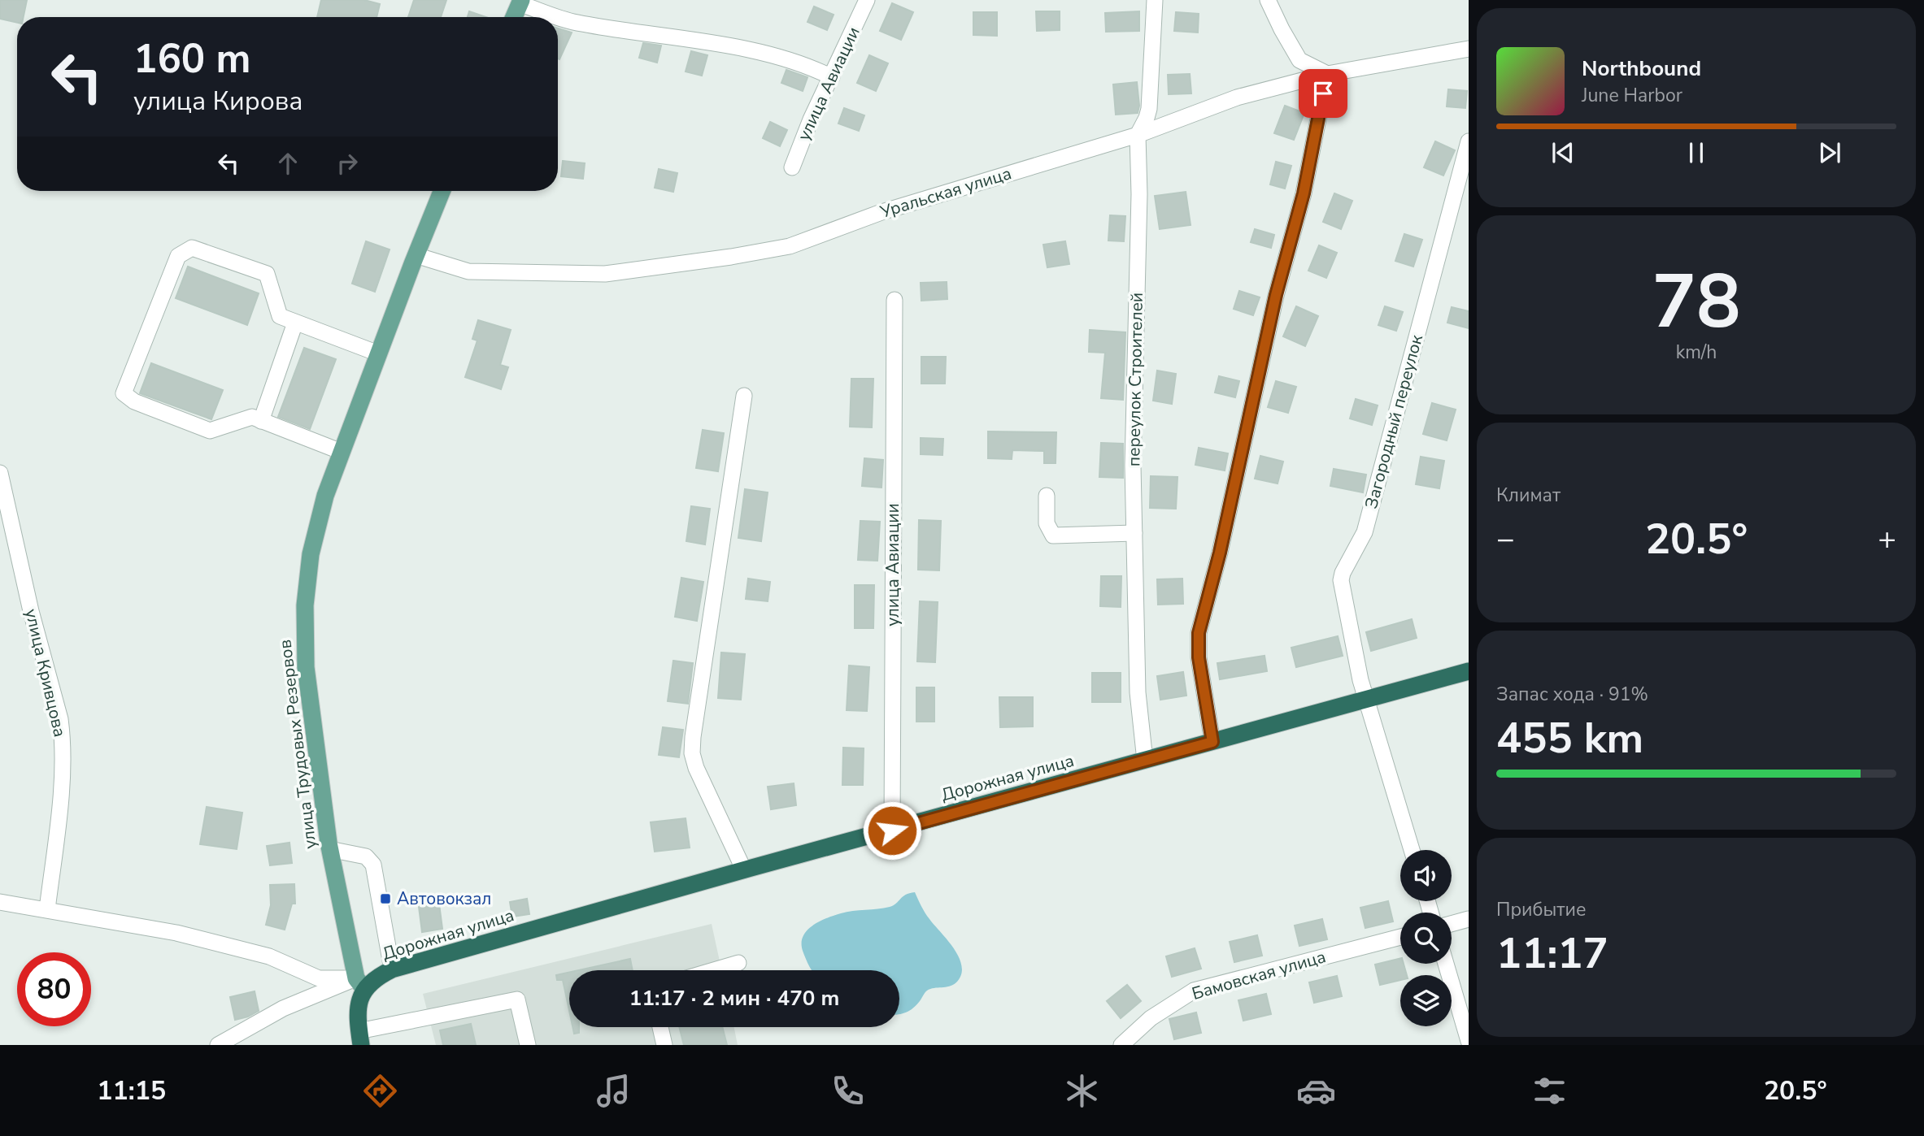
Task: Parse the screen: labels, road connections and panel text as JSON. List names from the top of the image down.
{
  "streets": {
    "highway": ["улица Трудовых Резервов", "Дорожная улица"],
    "street": [
      "улица Авиации",
      "Уральская улица",
      "переулок Строителей",
      "Загородный переулок",
      "улица Кривцова",
      "Бамовская улица"
    ]
  },
  "crossings": [
    ["улица Авиации", "Дорожная улица"],
    ["Уральская улица", "переулок Строителей"],
    ["Уральская улица", "улица Трудовых Резервов"],
    ["переулок Строителей", "Дорожная улица"],
    ["Загородный переулок", "Дорожная улица"],
    ["улица Трудовых Резервов", "Дорожная улица"]
  ],
  "places": {
    "transit": ["Автовокзал"]
  },
  "page": {
    "turn": ["160 m", "улица Кирова"],
    "song": ["Northbound", "June Harbor"],
    "tile": [
      ["78", "km/h"],
      "Климат",
      ["Запас хода · 91%", "455 km"],
      ["Прибытие", "11:17"]
    ],
    "heat": ["−", "20.5°", "+"],
    "limit": "80",
    "trip": "11:17 · 2 мин · 470 m",
    "tabs": ["11:15", "20.5°"]
  }
}
